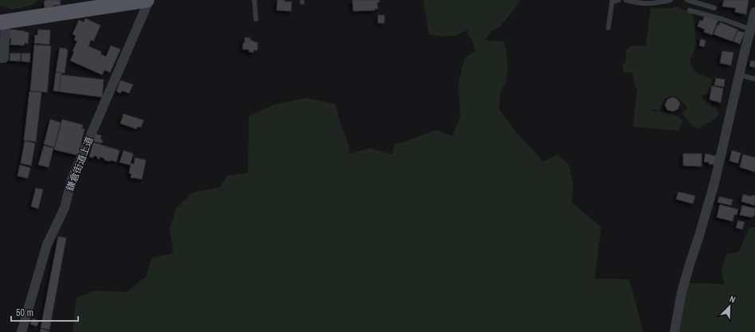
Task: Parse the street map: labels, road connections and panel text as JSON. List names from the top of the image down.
{
  "streets": {
    "street": ["鎌倉街道上道"]
  },
  "scale_bar": "50 m",
  "north": "top right"
}
